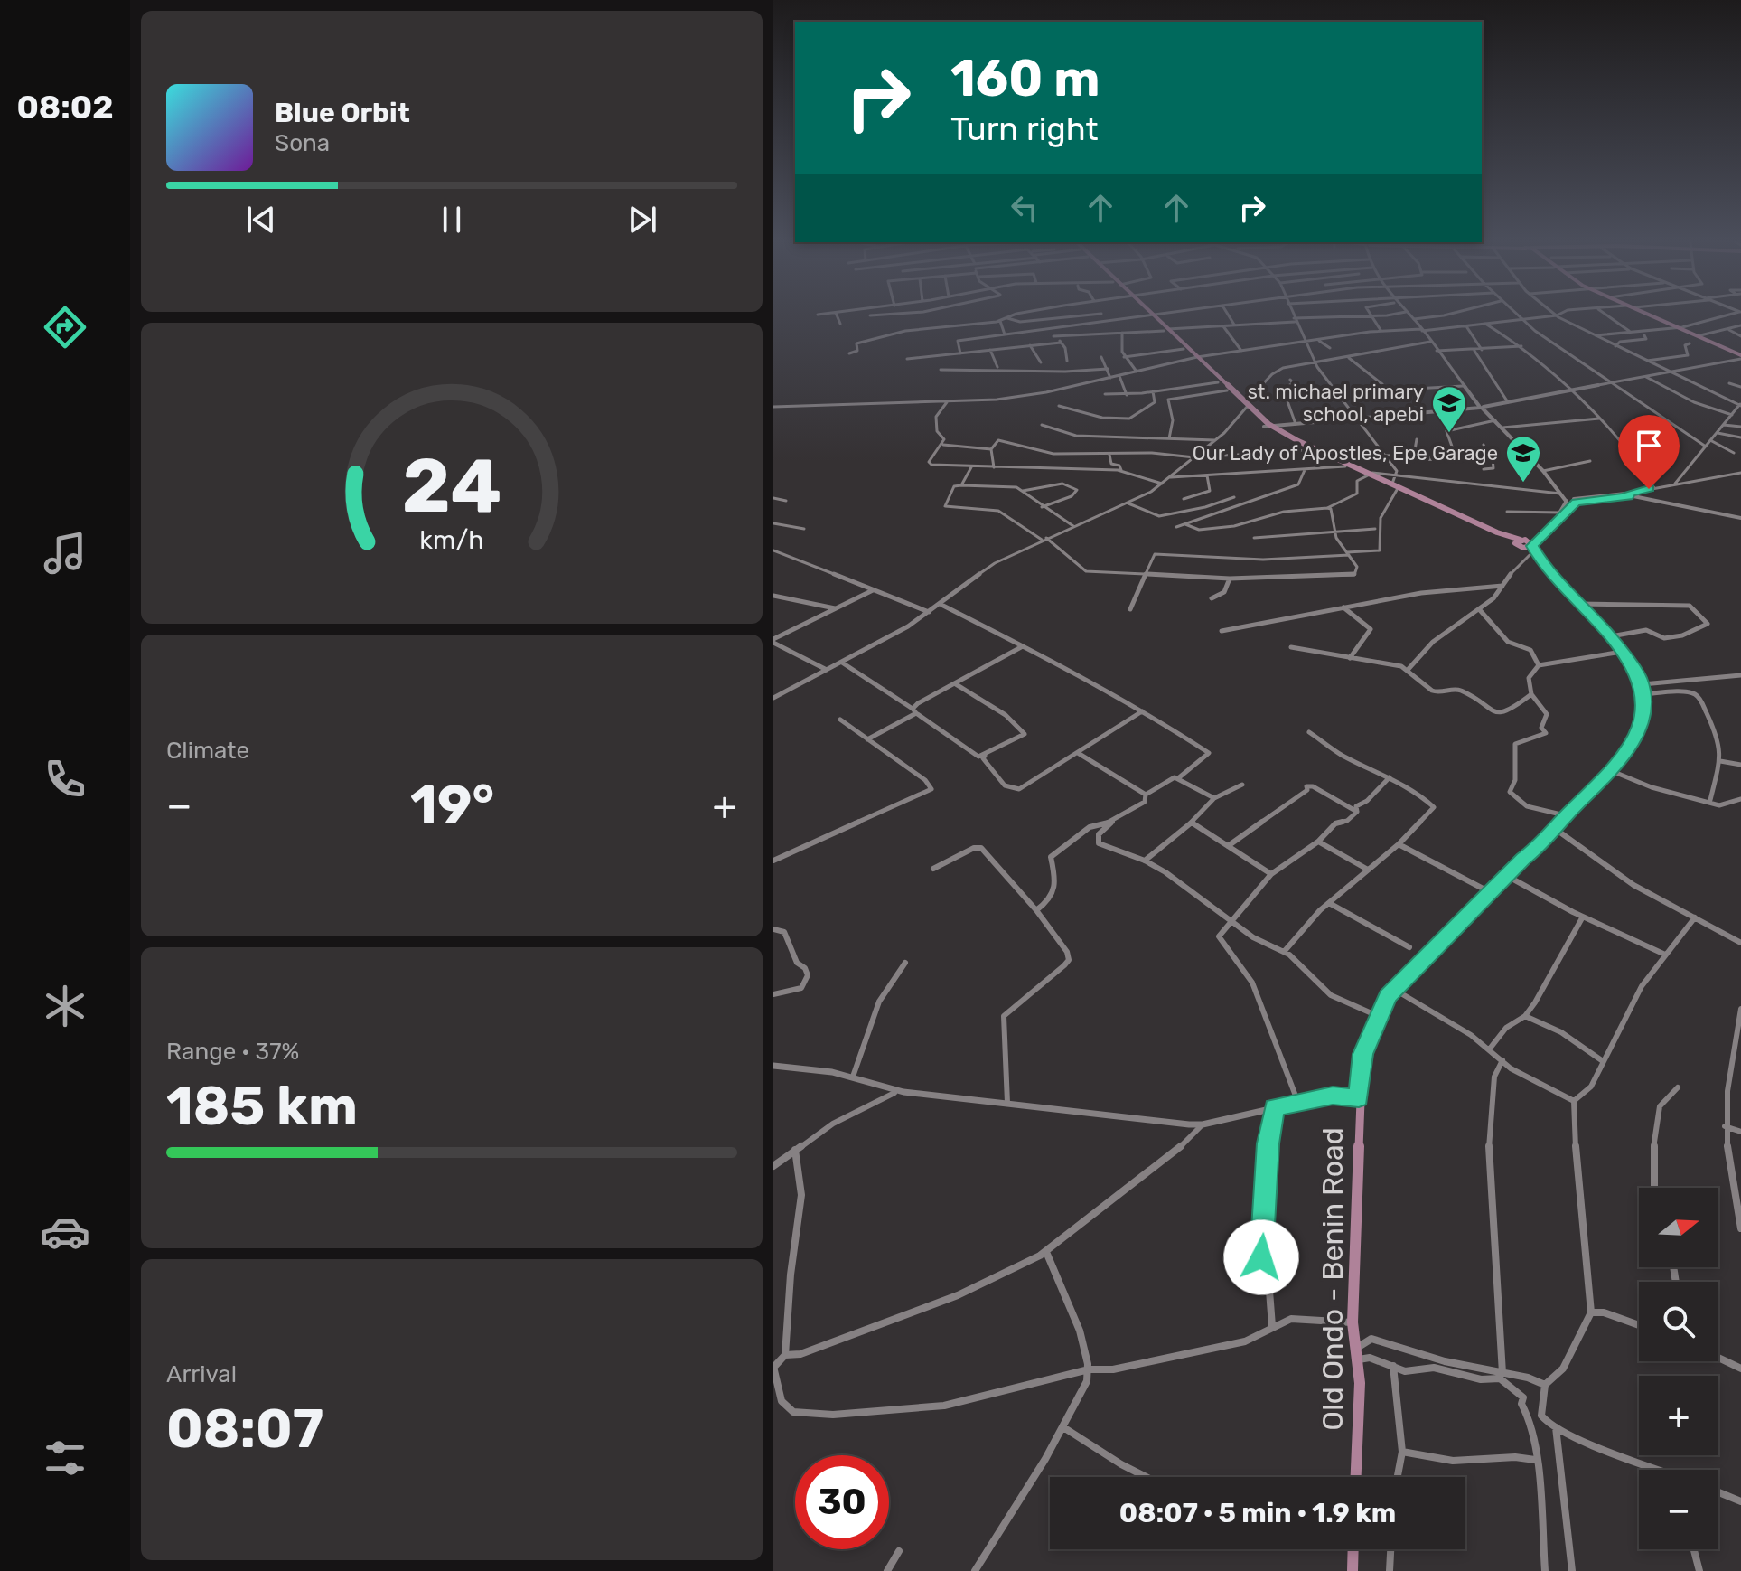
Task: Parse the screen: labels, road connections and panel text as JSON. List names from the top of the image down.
{
  "streets": {
    "main road": ["Old Ondo - Benin Road"]
  },
  "places": {
    "school or university": ["st. michael primary school, apebi", "Our Lady of Apostles, Epe Garage"]
  },
  "north": "right",
  "page": {
    "tabs": "08:02",
    "turn": ["160 m", "Turn right"],
    "song": ["Blue Orbit", "Sona"],
    "tile": [
      "Climate",
      ["Range · 37%", "185 km"],
      ["Arrival", "08:07"]
    ],
    "heat": ["−", "19°", "+"],
    "map_buttons": ["+", "−"],
    "limit": "30",
    "trip": "08:07 · 5 min · 1.9 km",
    "gauge": ["24", "km/h"]
  }
}
